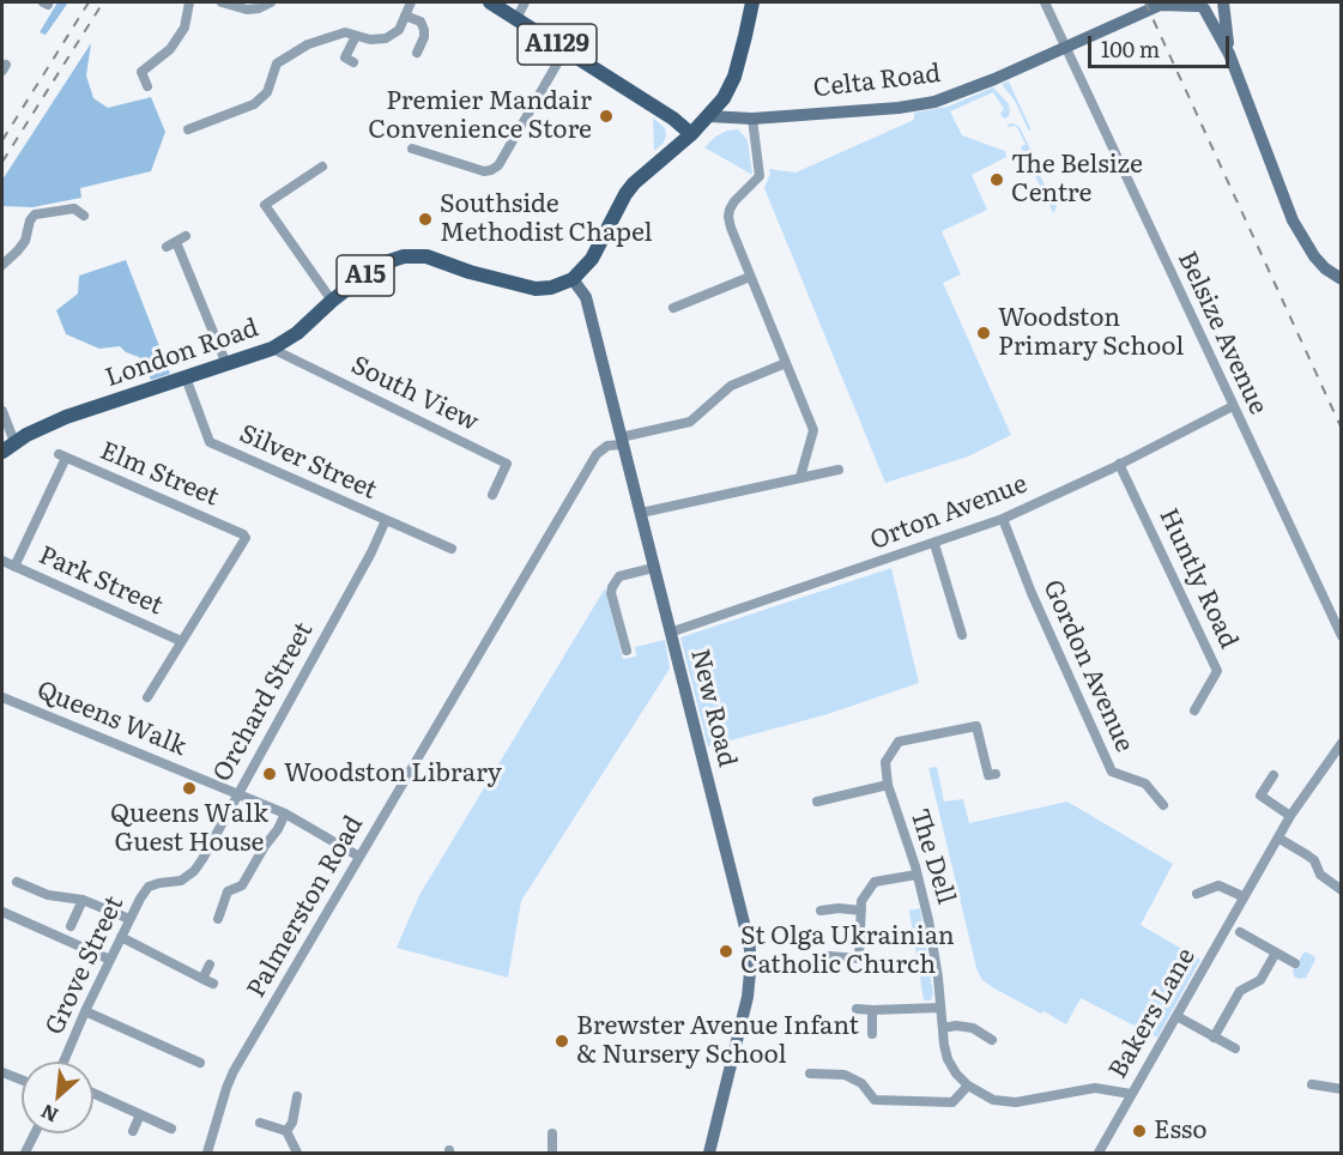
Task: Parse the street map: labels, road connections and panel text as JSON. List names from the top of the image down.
{
  "streets": {
    "main road": ["A1129", "A15", "London Road"],
    "street": [
      "Celta Road",
      "Belsize Avenue",
      "South View",
      "Silver Street",
      "Elm Street",
      "Orton Avenue",
      "Huntly Road",
      "Park Street",
      "Gordon Avenue",
      "Orchard Street",
      "New Road",
      "Queens Walk",
      "The Dell",
      "Palmerston Road",
      "Grove Street",
      "Bakers Lane"
    ]
  },
  "crossings": [
    ["Celta Road", "Belsize Avenue"],
    ["Belsize Avenue", "Orton Avenue"],
    ["London Road", "South View"],
    ["London Road", "Silver Street"],
    ["London Road", "New Road"],
    ["Silver Street", "Orchard Street"],
    ["Elm Street", "Park Street"],
    ["Orton Avenue", "Huntly Road"],
    ["Orton Avenue", "Gordon Avenue"],
    ["Orton Avenue", "New Road"],
    ["Orchard Street", "Queens Walk"],
    ["Orchard Street", "Grove Street"],
    ["New Road", "Palmerston Road"],
    ["Queens Walk", "Palmerston Road"],
    ["The Dell", "Bakers Lane"]
  ],
  "places": [
    "Premier Mandair Convenience Store",
    "The Belsize Centre",
    "Southside Methodist Chapel",
    "Woodston Primary School",
    "Woodston Library",
    "Queens Walk Guest House",
    "St Olga Ukrainian Catholic Church",
    "Brewster Avenue Infant & Nursery School",
    "Esso"
  ],
  "scale_bar": "100 m",
  "north": "bottom left"
}
